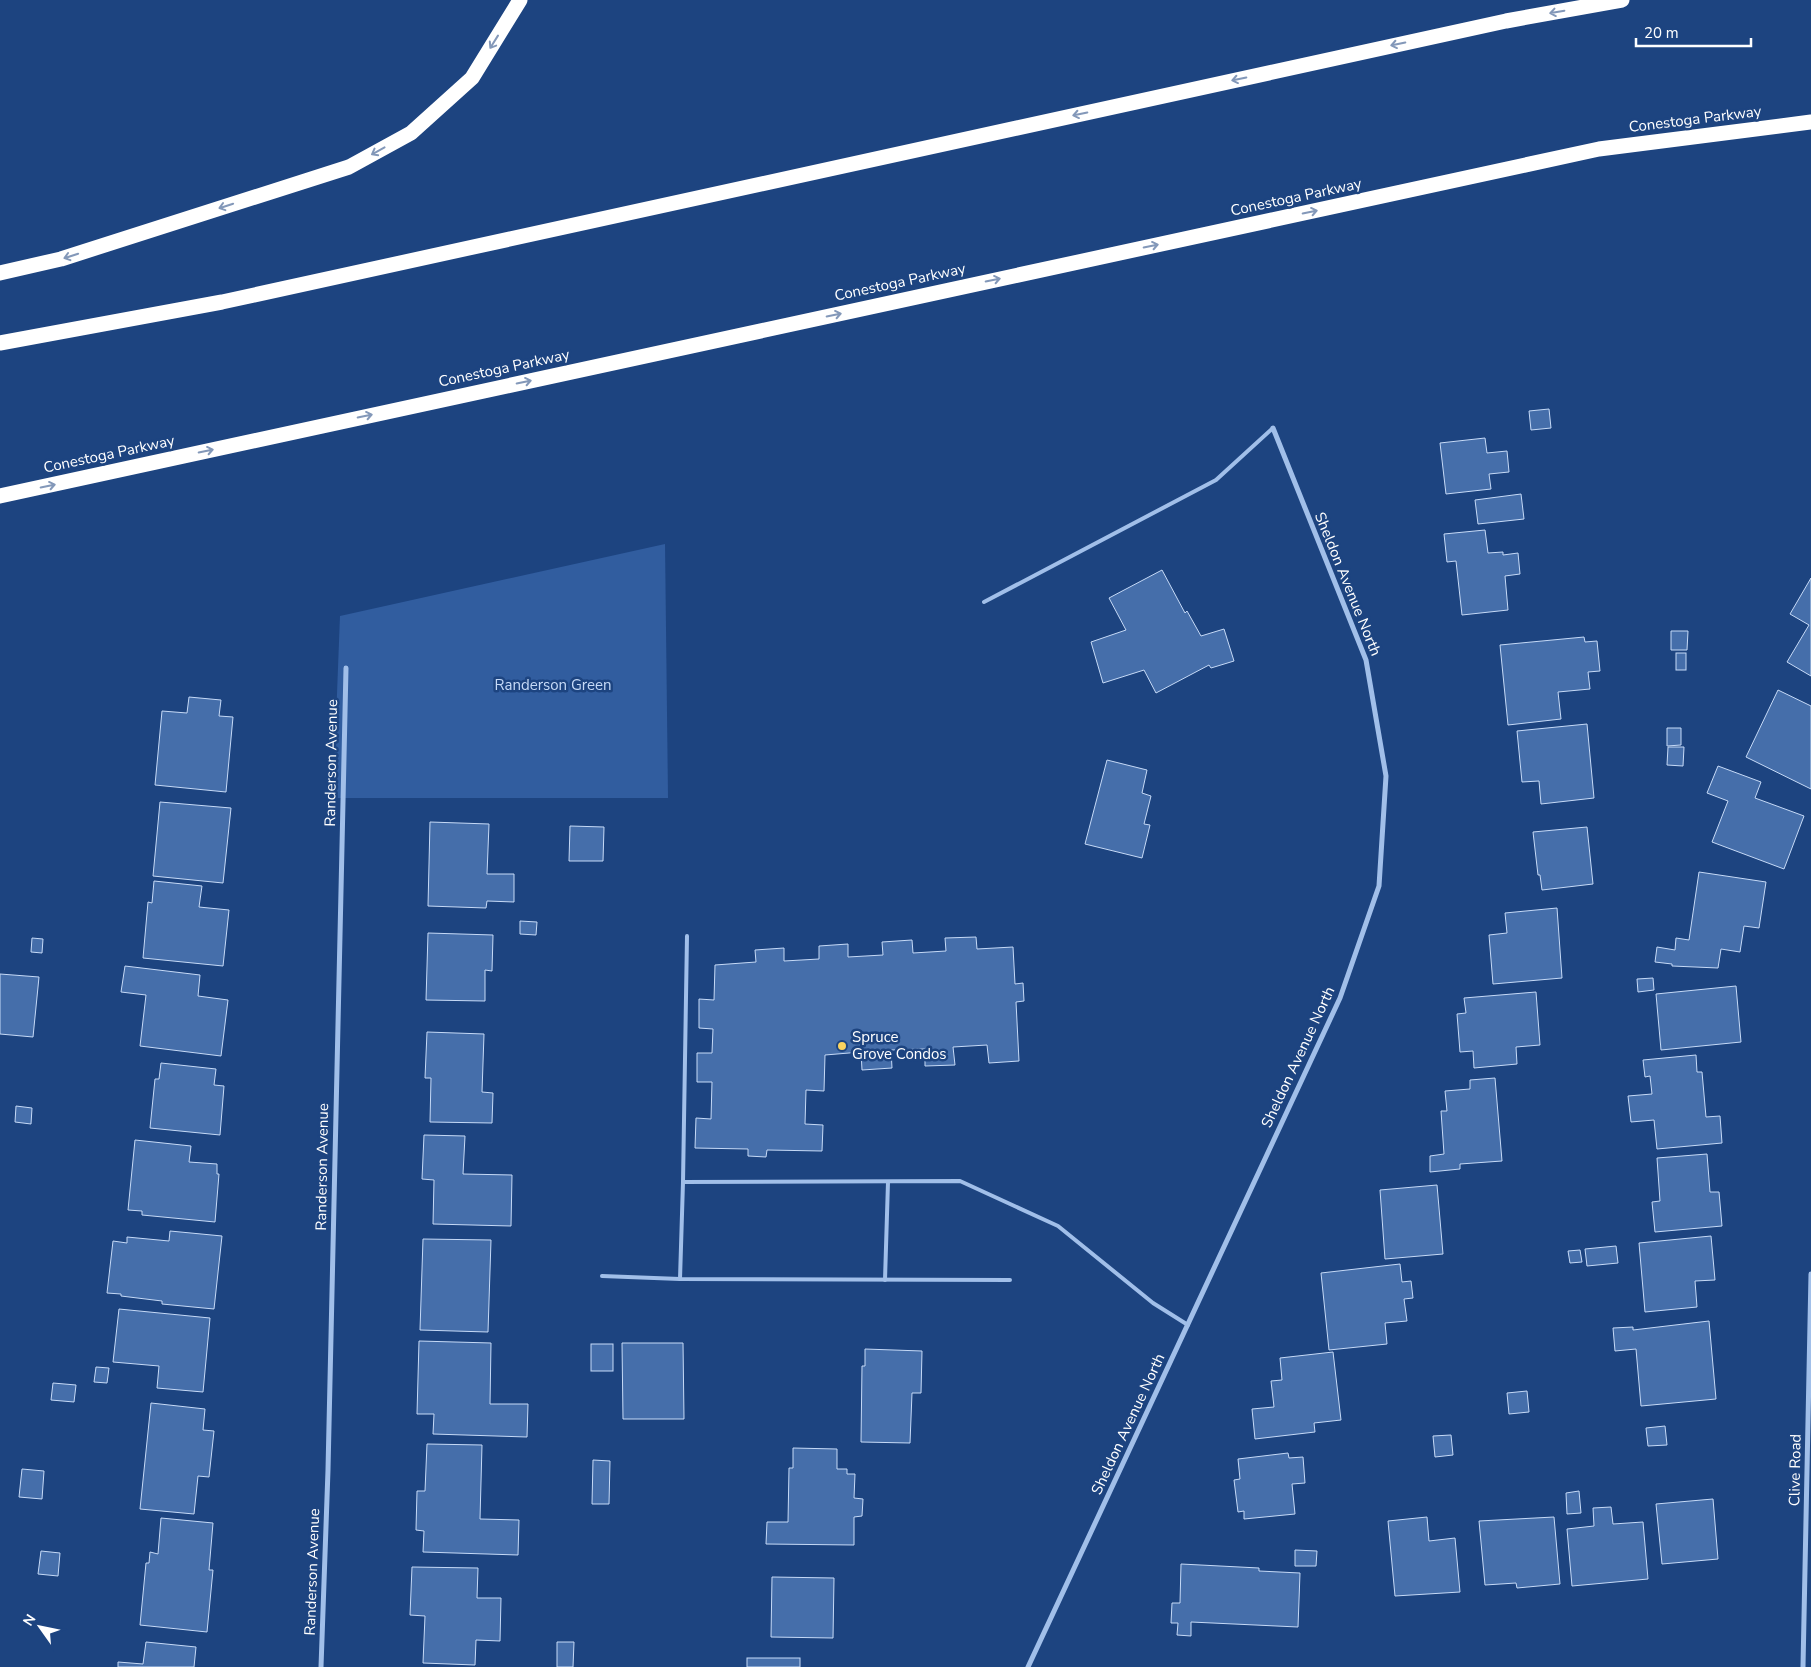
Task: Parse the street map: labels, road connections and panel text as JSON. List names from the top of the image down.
{
  "streets": {
    "highway": ["Conestoga Parkway"],
    "street": ["Sheldon Avenue North", "Randerson Avenue", "Clive Road"]
  },
  "one_way": ["Conestoga Parkway"],
  "parks": ["Randerson Green"],
  "places": ["Spruce Grove Condos"],
  "scale_bar": "20 m",
  "north": "top left"
}
